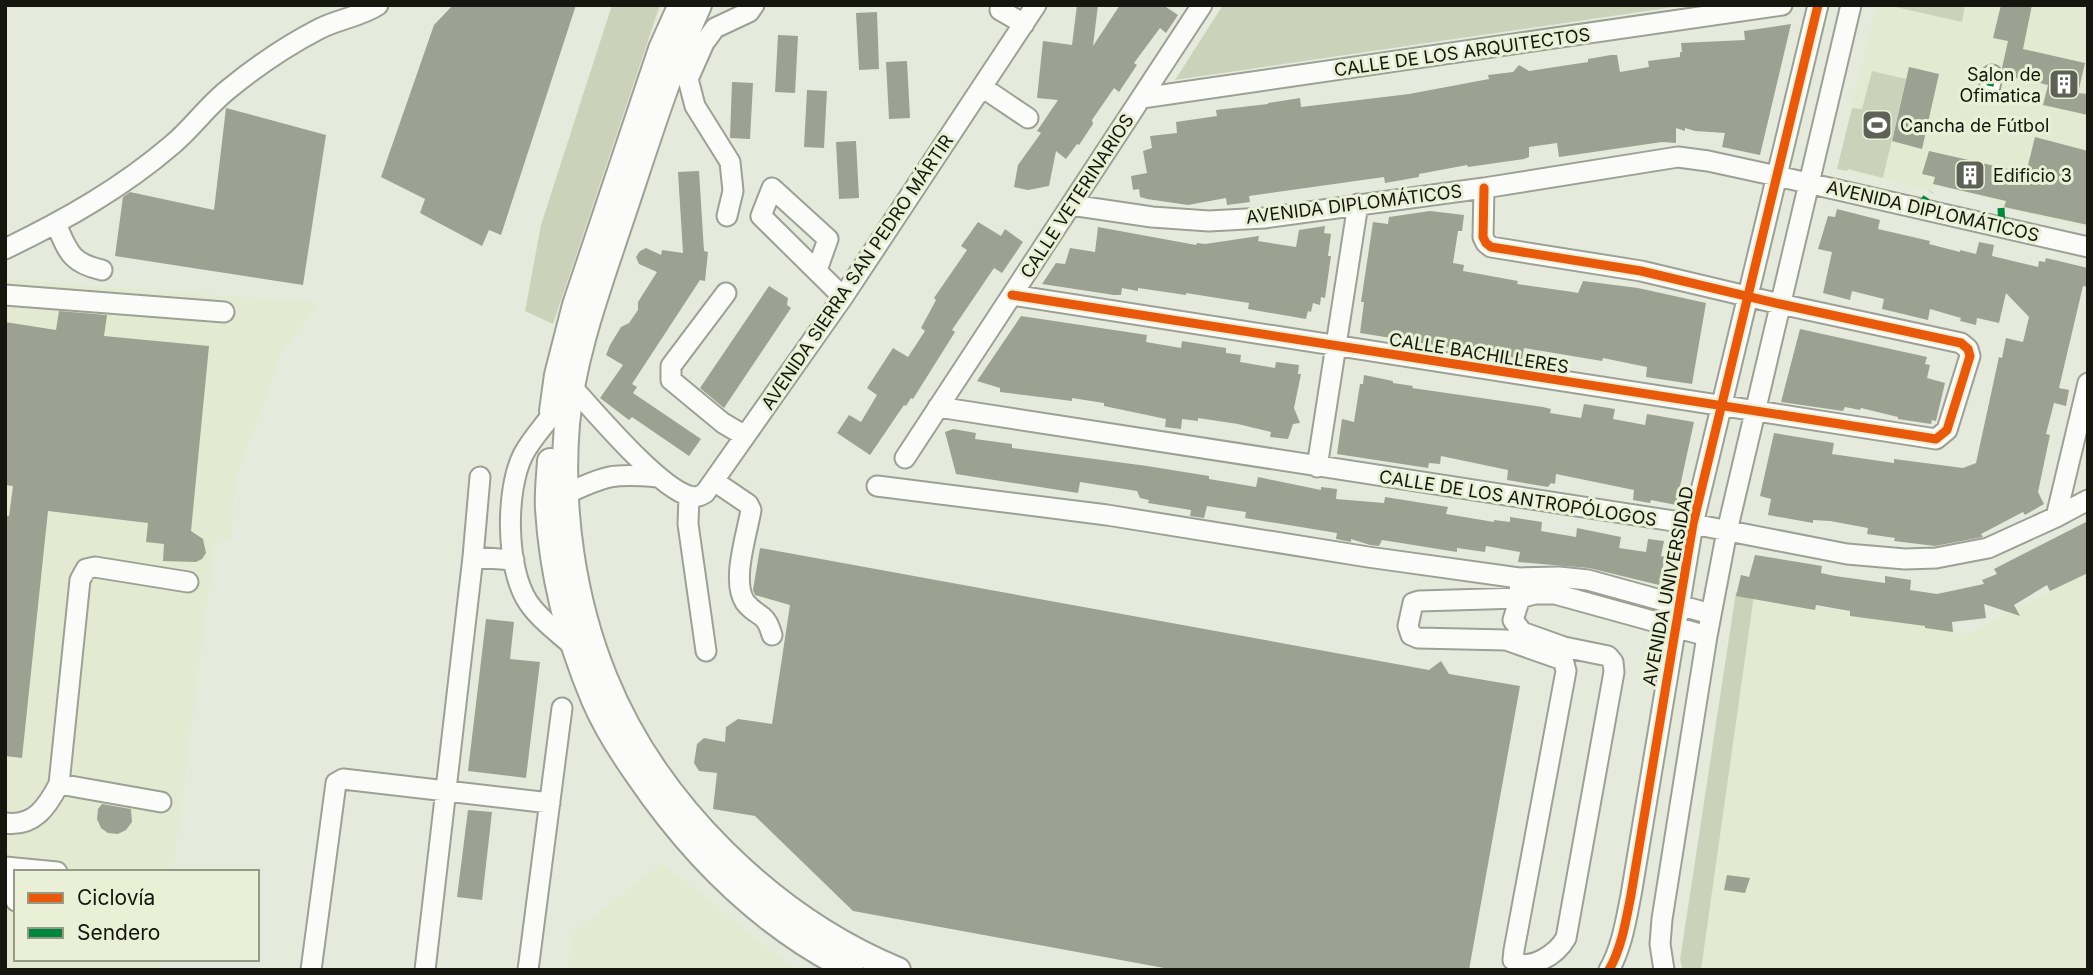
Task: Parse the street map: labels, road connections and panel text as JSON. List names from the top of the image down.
{
  "streets": {
    "street": [
      "CALLE DE LOS ARQUITECTOS",
      "CALLE VETERINARIOS",
      "AVENIDA DIPLOMÁTICOS",
      "AVENIDA SIERRA SAN PEDRO MÁRTIR",
      "CALLE BACHILLERES",
      "CALLE DE LOS ANTROPÓLOGOS",
      "AVENIDA UNIVERSIDAD"
    ]
  },
  "crossings": [
    ["CALLE DE LOS ARQUITECTOS", "CALLE VETERINARIOS"],
    ["CALLE VETERINARIOS", "AVENIDA DIPLOMÁTICOS"],
    ["CALLE VETERINARIOS", "CALLE BACHILLERES"],
    ["CALLE VETERINARIOS", "CALLE DE LOS ANTROPÓLOGOS"],
    ["AVENIDA DIPLOMÁTICOS", "AVENIDA UNIVERSIDAD"],
    ["CALLE BACHILLERES", "AVENIDA UNIVERSIDAD"],
    ["CALLE DE LOS ANTROPÓLOGOS", "AVENIDA UNIVERSIDAD"]
  ],
  "places": {
    "building": ["Salon de Ofimatica", "Edificio 3"],
    "sports": ["Cancha de Fútbol"]
  },
  "legend": ["Ciclovía", "Sendero"]
}
